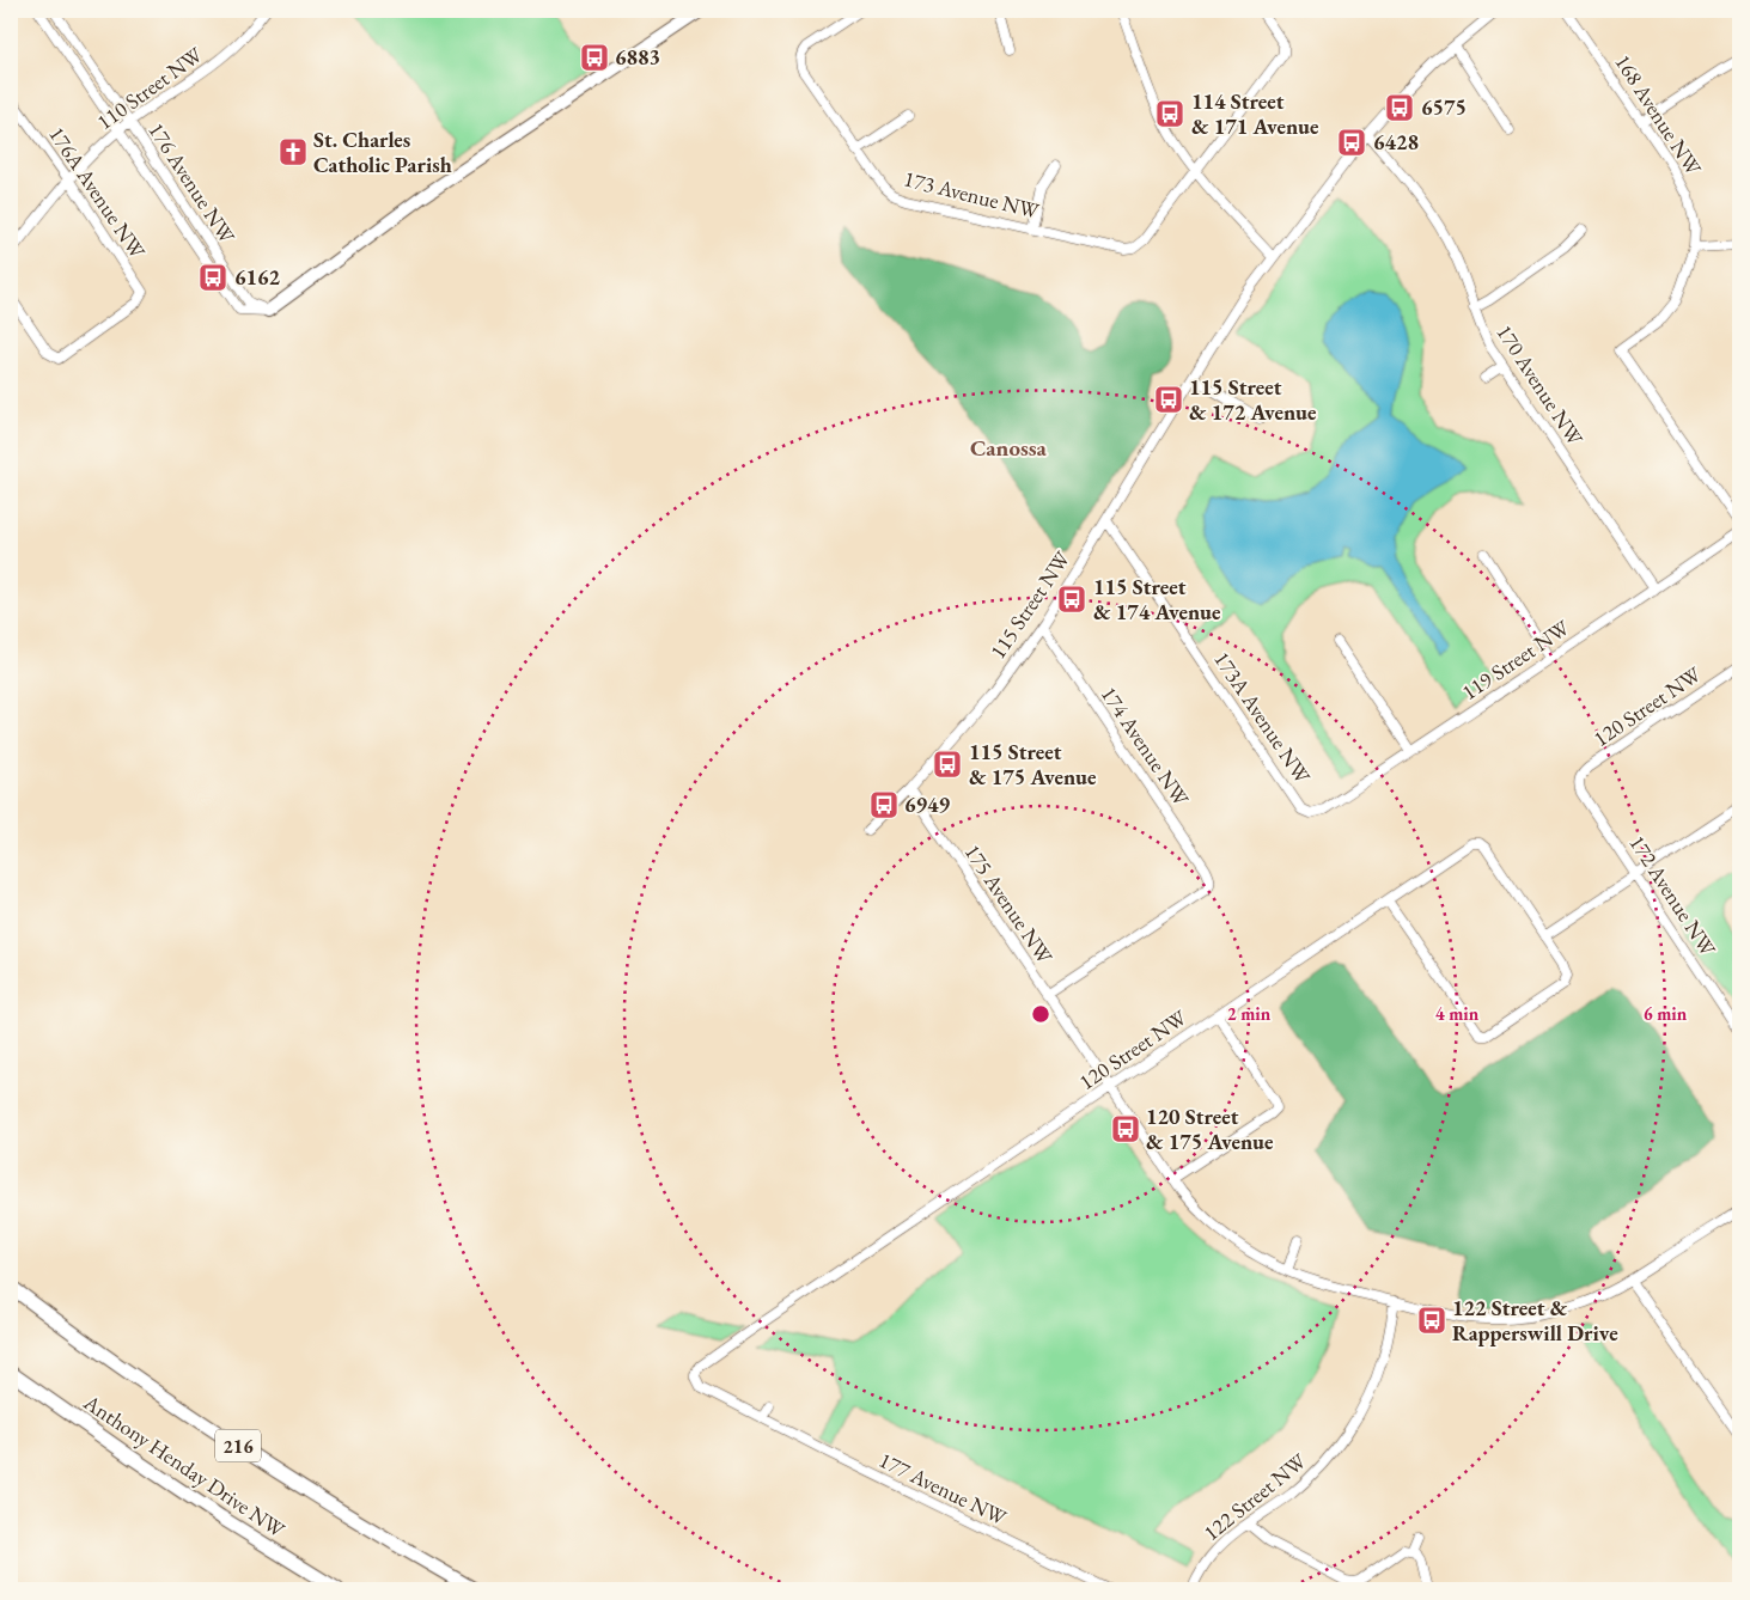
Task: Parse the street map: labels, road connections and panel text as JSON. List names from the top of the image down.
{
  "streets": {
    "highway": ["216", "Anthony Henday Drive NW"],
    "street": [
      "110 Street NW",
      "168 Avenue NW",
      "176 Avenue NW",
      "176A Avenue NW",
      "173 Avenue NW",
      "170 Avenue NW",
      "115 Street NW",
      "119 Street NW",
      "120 Street NW",
      "173A Avenue NW",
      "174 Avenue NW",
      "172 Avenue NW",
      "175 Avenue NW",
      "177 Avenue NW",
      "122 Street NW"
    ]
  },
  "crossings": [
    ["110 Street NW", "176 Avenue NW"],
    ["110 Street NW", "176A Avenue NW"],
    ["170 Avenue NW", "115 Street NW"],
    ["170 Avenue NW", "119 Street NW"],
    ["115 Street NW", "173A Avenue NW"],
    ["115 Street NW", "174 Avenue NW"],
    ["115 Street NW", "175 Avenue NW"],
    ["119 Street NW", "173A Avenue NW"],
    ["120 Street NW", "172 Avenue NW"],
    ["120 Street NW", "175 Avenue NW"],
    ["120 Street NW", "177 Avenue NW"],
    ["174 Avenue NW", "175 Avenue NW"],
    ["175 Avenue NW", "122 Street NW"]
  ],
  "districts": ["Canossa"],
  "places": {
    "bus stop": [
      "6883",
      "6575",
      "114 Street & 171 Avenue",
      "6428",
      "6162",
      "115 Street & 172 Avenue",
      "115 Street & 174 Avenue",
      "115 Street & 175 Avenue",
      "6949",
      "120 Street & 175 Avenue",
      "122 Street & Rapperswill Drive"
    ],
    "church": ["St. Charles Catholic Parish"]
  },
  "rings": ["2 min", "4 min", "6 min"]
}
